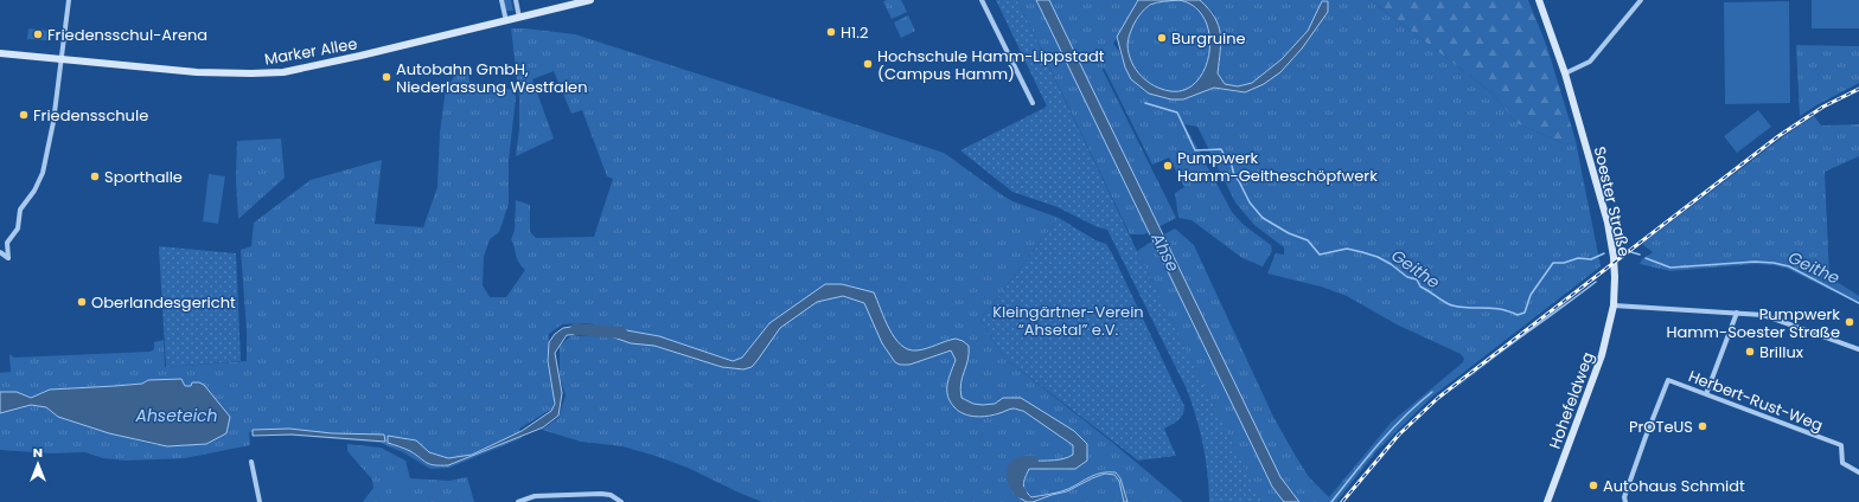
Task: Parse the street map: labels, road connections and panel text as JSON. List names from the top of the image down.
{
  "streets": {
    "street": [
      "Marker Allee",
      "Soester Straße",
      "Hohefeldweg",
      "Herbert-Rust-Weg"
    ]
  },
  "crossings": [
    ["Soester Straße", "Hohefeldweg"]
  ],
  "water": ["Ahse", "Geithe", "Ahseteich"],
  "parks": ["Kleingärtner-Verein “Ahsetal” e.V."],
  "places": [
    "H1.2",
    "Friedensschul-Arena",
    "Burgruine",
    "Hochschule Hamm-Lippstadt (Campus Hamm)",
    "Autobahn GmbH, Niederlassung Westfalen",
    "Friedensschule",
    "Pumpwerk Hamm-Geitheschöpfwerk",
    "Sporthalle",
    "Oberlandesgericht",
    "Pumpwerk Hamm-Soester Straße",
    "Brillux",
    "PrOTeUS",
    "Autohaus Schmidt"
  ],
  "north": "top"
}
